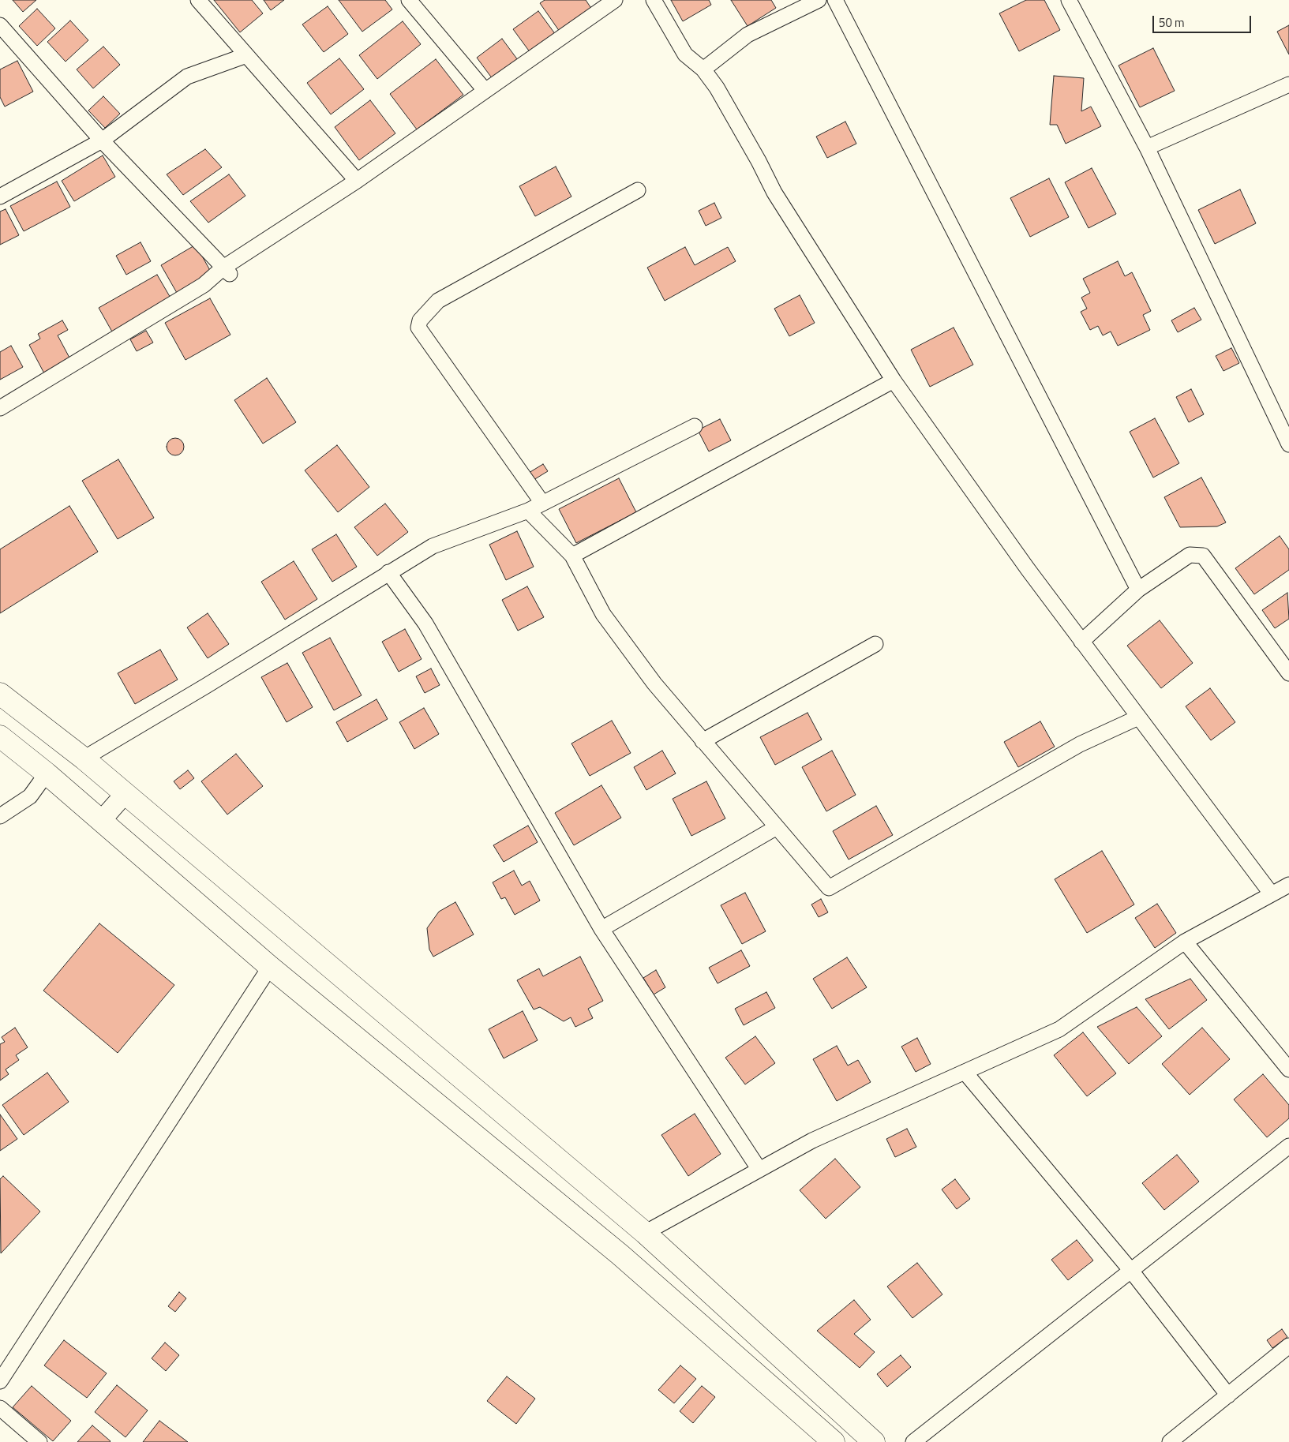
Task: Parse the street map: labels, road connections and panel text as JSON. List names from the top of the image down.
{
  "scale_bar": "50 m"
}
